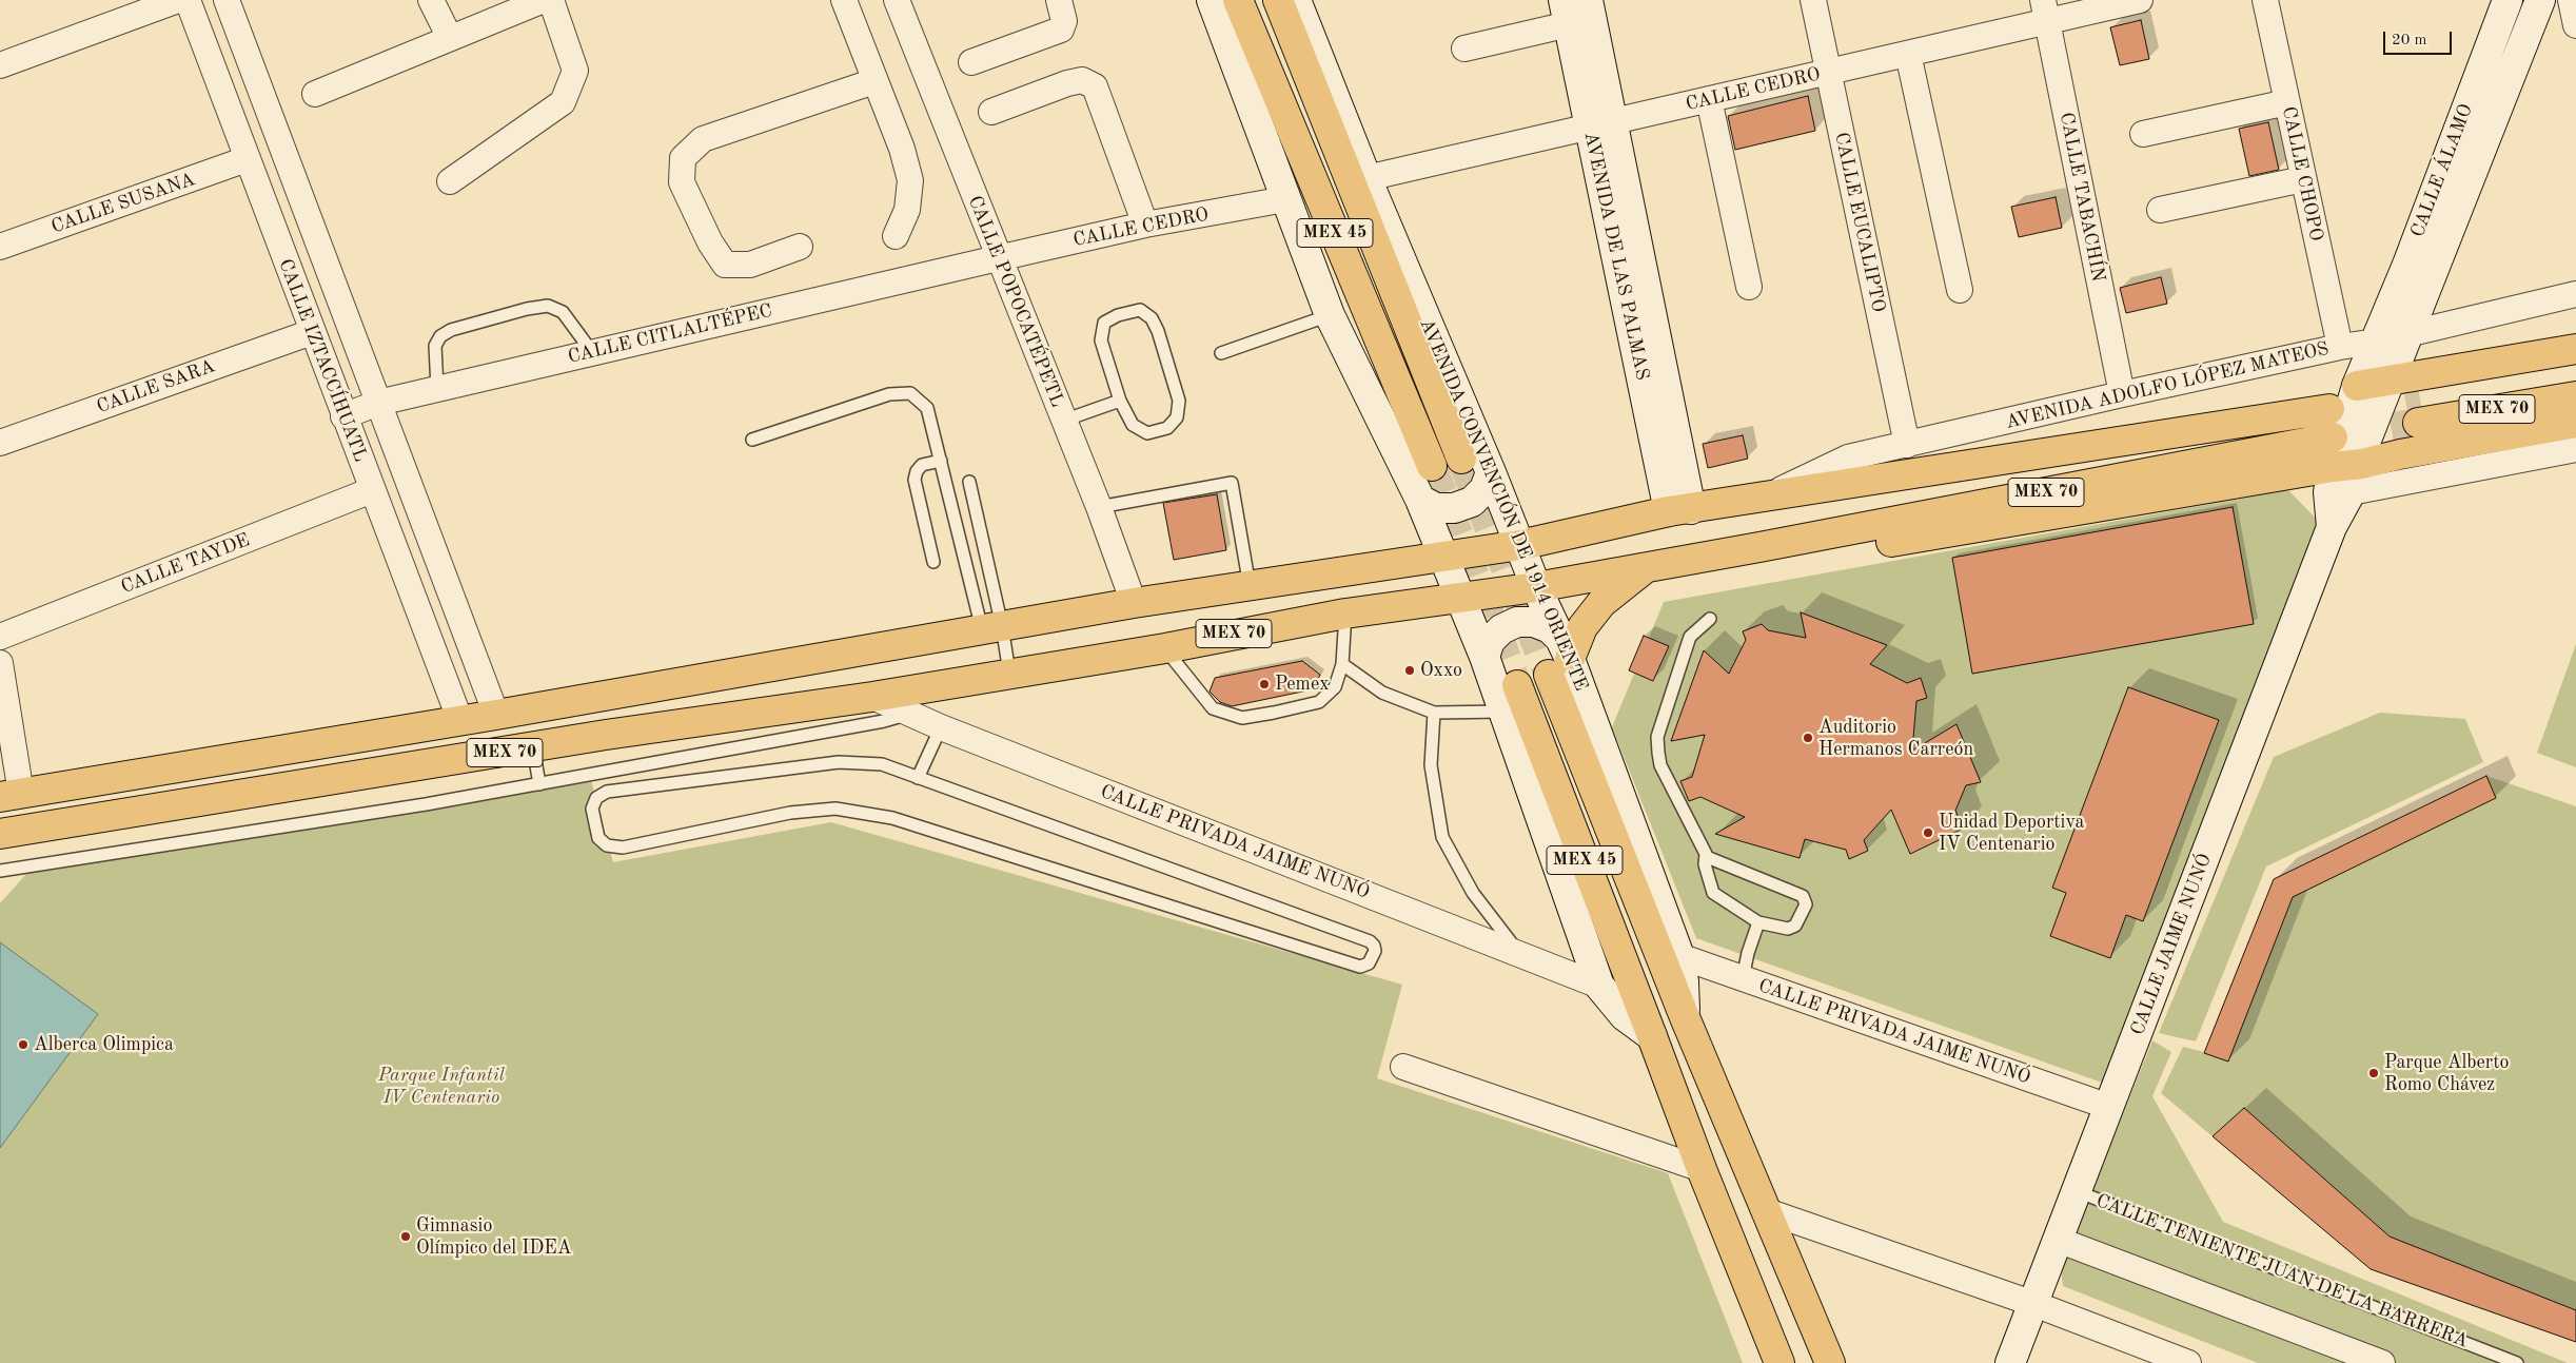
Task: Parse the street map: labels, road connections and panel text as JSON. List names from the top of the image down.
{
  "streets": {
    "main road": ["MEX 45", "MEX 70", "AVENIDA CONVENCIÓN DE 1914 ORIENTE"],
    "street": [
      "CALLE CEDRO",
      "CALLE ÁLAMO",
      "CALLE CHOPO",
      "CALLE TABACHÍN",
      "CALLE SUSANA",
      "CALLE EUCALIPTO",
      "AVENIDA DE LAS PALMAS",
      "CALLE POPOCATÉPETL",
      "CALLE CITLALTÉPEC",
      "CALLE IZTACCÍHUATL",
      "AVENIDA ADOLFO LÓPEZ MATEOS",
      "CALLE SARA",
      "CALLE TAYDE",
      "CALLE PRIVADA JAIME NUNÓ",
      "CALLE JAIME NUNÓ"
    ],
    "lane": ["CALLE TENIENTE JUAN DE LA BARRERA"]
  },
  "crossings": [
    ["CALLE CEDRO", "CALLE TABACHÍN"],
    ["CALLE CEDRO", "CALLE EUCALIPTO"],
    ["CALLE CEDRO", "AVENIDA DE LAS PALMAS"],
    ["CALLE CEDRO", "CALLE POPOCATÉPETL"],
    ["CALLE CEDRO", "CALLE CITLALTÉPEC"],
    ["CALLE CEDRO", "AVENIDA CONVENCIÓN DE 1914 ORIENTE"],
    ["CALLE ÁLAMO", "AVENIDA ADOLFO LÓPEZ MATEOS"],
    ["CALLE ÁLAMO", "CALLE JAIME NUNÓ"],
    ["CALLE CHOPO", "AVENIDA ADOLFO LÓPEZ MATEOS"],
    ["CALLE TABACHÍN", "AVENIDA ADOLFO LÓPEZ MATEOS"],
    ["CALLE SUSANA", "CALLE IZTACCÍHUATL"],
    ["CALLE EUCALIPTO", "AVENIDA ADOLFO LÓPEZ MATEOS"],
    ["AVENIDA DE LAS PALMAS", "MEX 70"],
    ["CALLE POPOCATÉPETL", "CALLE CITLALTÉPEC"],
    ["CALLE POPOCATÉPETL", "MEX 70"],
    ["CALLE CITLALTÉPEC", "CALLE IZTACCÍHUATL"],
    ["CALLE IZTACCÍHUATL", "CALLE SARA"],
    ["CALLE IZTACCÍHUATL", "MEX 70"],
    ["CALLE IZTACCÍHUATL", "CALLE TAYDE"],
    ["AVENIDA ADOLFO LÓPEZ MATEOS", "MEX 70"],
    ["MEX 70", "AVENIDA CONVENCIÓN DE 1914 ORIENTE"],
    ["MEX 70", "CALLE PRIVADA JAIME NUNÓ"],
    ["AVENIDA CONVENCIÓN DE 1914 ORIENTE", "CALLE PRIVADA JAIME NUNÓ"],
    ["CALLE PRIVADA JAIME NUNÓ", "CALLE JAIME NUNÓ"],
    ["CALLE JAIME NUNÓ", "CALLE TENIENTE JUAN DE LA BARRERA"]
  ],
  "parks": ["Parque Infantil IV Centenario"],
  "places": [
    "Oxxo",
    "Pemex",
    "Auditorio Hermanos Carreón",
    "Unidad Deportiva IV Centenario",
    "Alberca Olimpica",
    "Parque Alberto Romo Chávez",
    "Gimnasio Olímpico del IDEA"
  ],
  "scale_bar": "20 m"
}
